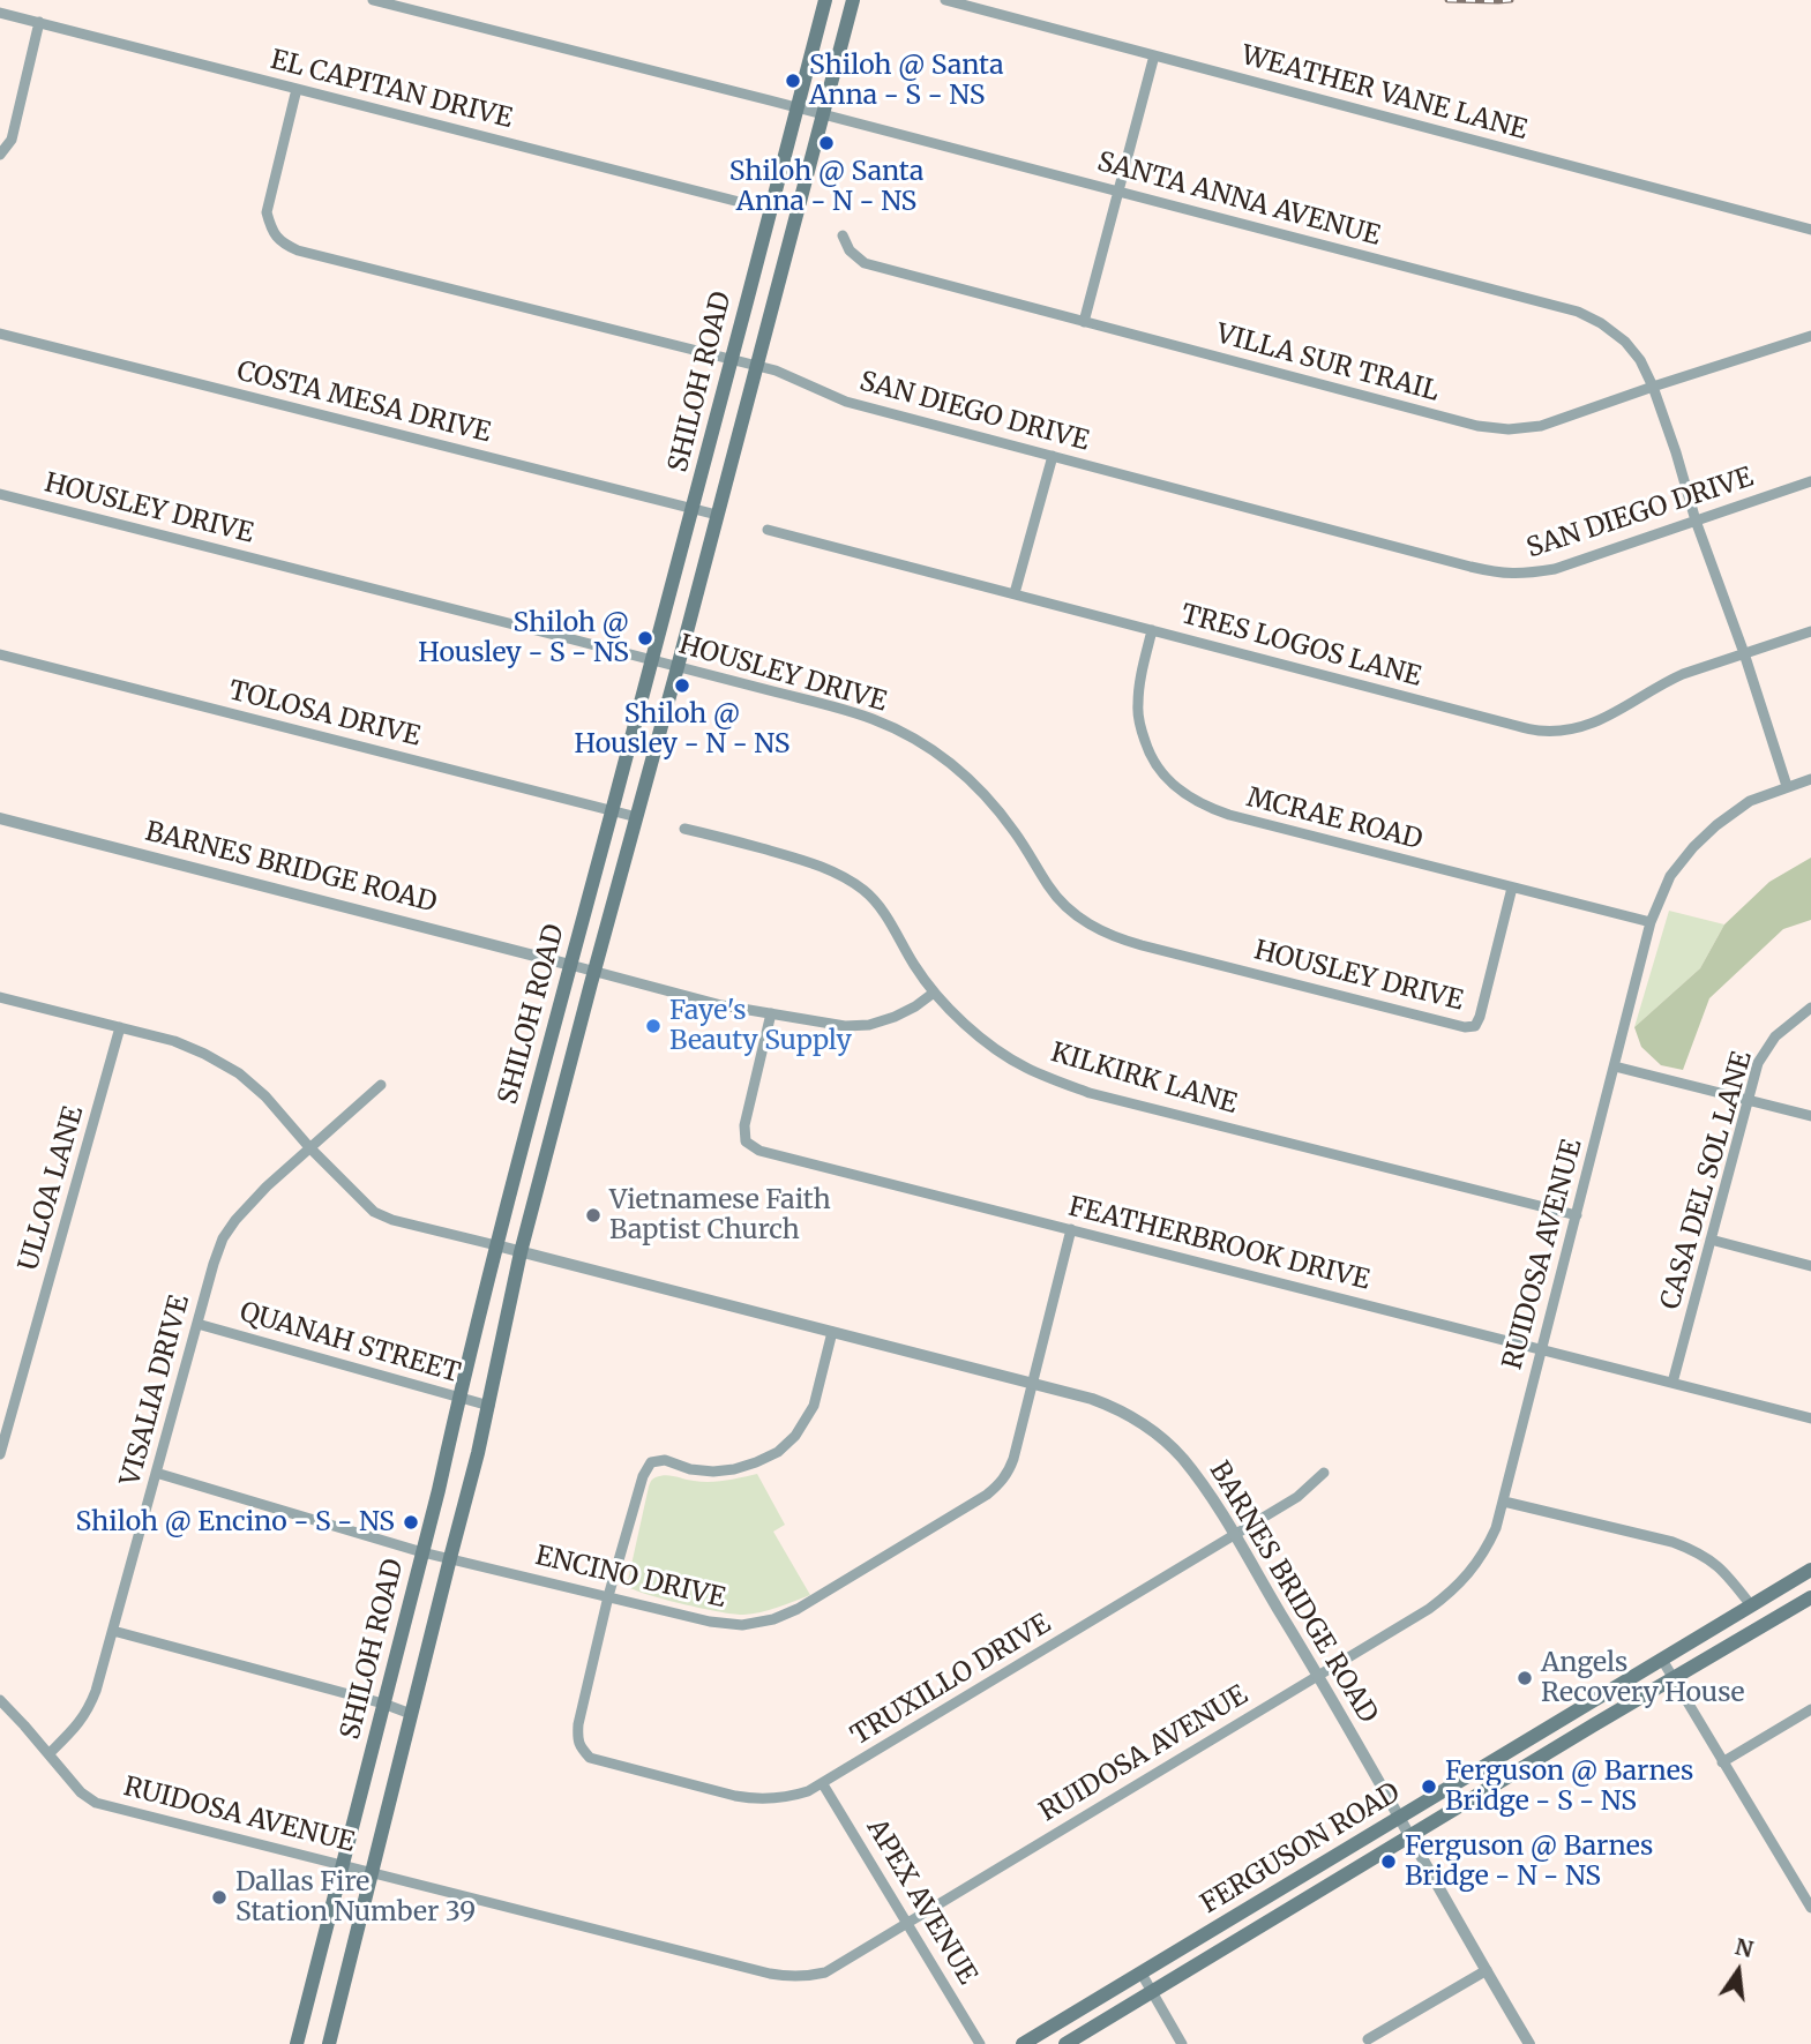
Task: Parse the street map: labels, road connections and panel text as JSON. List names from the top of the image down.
{
  "streets": {
    "main road": ["SHILOH ROAD", "FERGUSON ROAD"],
    "street": [
      "EL CAPITAN DRIVE",
      "WEATHER VANE LANE",
      "SANTA ANNA AVENUE",
      "VILLA SUR TRAIL",
      "COSTA MESA DRIVE",
      "SAN DIEGO DRIVE",
      "HOUSLEY DRIVE",
      "TRES LOGOS LANE",
      "TOLOSA DRIVE",
      "MCRAE ROAD",
      "BARNES BRIDGE ROAD",
      "KILKIRK LANE",
      "CASA DEL SOL LANE",
      "ULLOA LANE",
      "FEATHERBROOK DRIVE",
      "RUIDOSA AVENUE",
      "QUANAH STREET",
      "VISALIA DRIVE",
      "ENCINO DRIVE",
      "TRUXILLO DRIVE",
      "APEX AVENUE"
    ]
  },
  "crossings": [
    ["EL CAPITAN DRIVE", "SHILOH ROAD"],
    ["EL CAPITAN DRIVE", "SAN DIEGO DRIVE"],
    ["SANTA ANNA AVENUE", "VILLA SUR TRAIL"],
    ["SANTA ANNA AVENUE", "SHILOH ROAD"],
    ["SANTA ANNA AVENUE", "SAN DIEGO DRIVE"],
    ["SANTA ANNA AVENUE", "TRES LOGOS LANE"],
    ["SANTA ANNA AVENUE", "RUIDOSA AVENUE"],
    ["SHILOH ROAD", "COSTA MESA DRIVE"],
    ["SHILOH ROAD", "SAN DIEGO DRIVE"],
    ["SHILOH ROAD", "HOUSLEY DRIVE"],
    ["SHILOH ROAD", "TOLOSA DRIVE"],
    ["SHILOH ROAD", "BARNES BRIDGE ROAD"],
    ["SHILOH ROAD", "RUIDOSA AVENUE"],
    ["SHILOH ROAD", "QUANAH STREET"],
    ["SHILOH ROAD", "ENCINO DRIVE"],
    ["HOUSLEY DRIVE", "MCRAE ROAD"],
    ["TRES LOGOS LANE", "MCRAE ROAD"],
    ["MCRAE ROAD", "RUIDOSA AVENUE"],
    ["BARNES BRIDGE ROAD", "RUIDOSA AVENUE"],
    ["BARNES BRIDGE ROAD", "ENCINO DRIVE"],
    ["BARNES BRIDGE ROAD", "TRUXILLO DRIVE"],
    ["BARNES BRIDGE ROAD", "FERGUSON ROAD"],
    ["KILKIRK LANE", "RUIDOSA AVENUE"],
    ["CASA DEL SOL LANE", "FEATHERBROOK DRIVE"],
    ["FEATHERBROOK DRIVE", "RUIDOSA AVENUE"],
    ["FEATHERBROOK DRIVE", "ENCINO DRIVE"],
    ["RUIDOSA AVENUE", "VISALIA DRIVE"],
    ["RUIDOSA AVENUE", "APEX AVENUE"],
    ["QUANAH STREET", "VISALIA DRIVE"],
    ["VISALIA DRIVE", "ENCINO DRIVE"],
    ["ENCINO DRIVE", "TRUXILLO DRIVE"],
    ["TRUXILLO DRIVE", "APEX AVENUE"]
  ],
  "places": [
    "Shiloh @ Santa Anna - S - NS",
    "Shiloh @ Santa Anna - N - NS",
    "Shiloh @ Housley - S - NS",
    "Shiloh @ Housley - N - NS",
    "Faye's Beauty Supply",
    "Vietnamese Faith Baptist Church",
    "Shiloh @ Encino - S - NS",
    "Angels Recovery House",
    "Ferguson @ Barnes Bridge - S - NS",
    "Ferguson @ Barnes Bridge - N - NS",
    "Dallas Fire Station Number 39"
  ],
  "north": "top"
}
